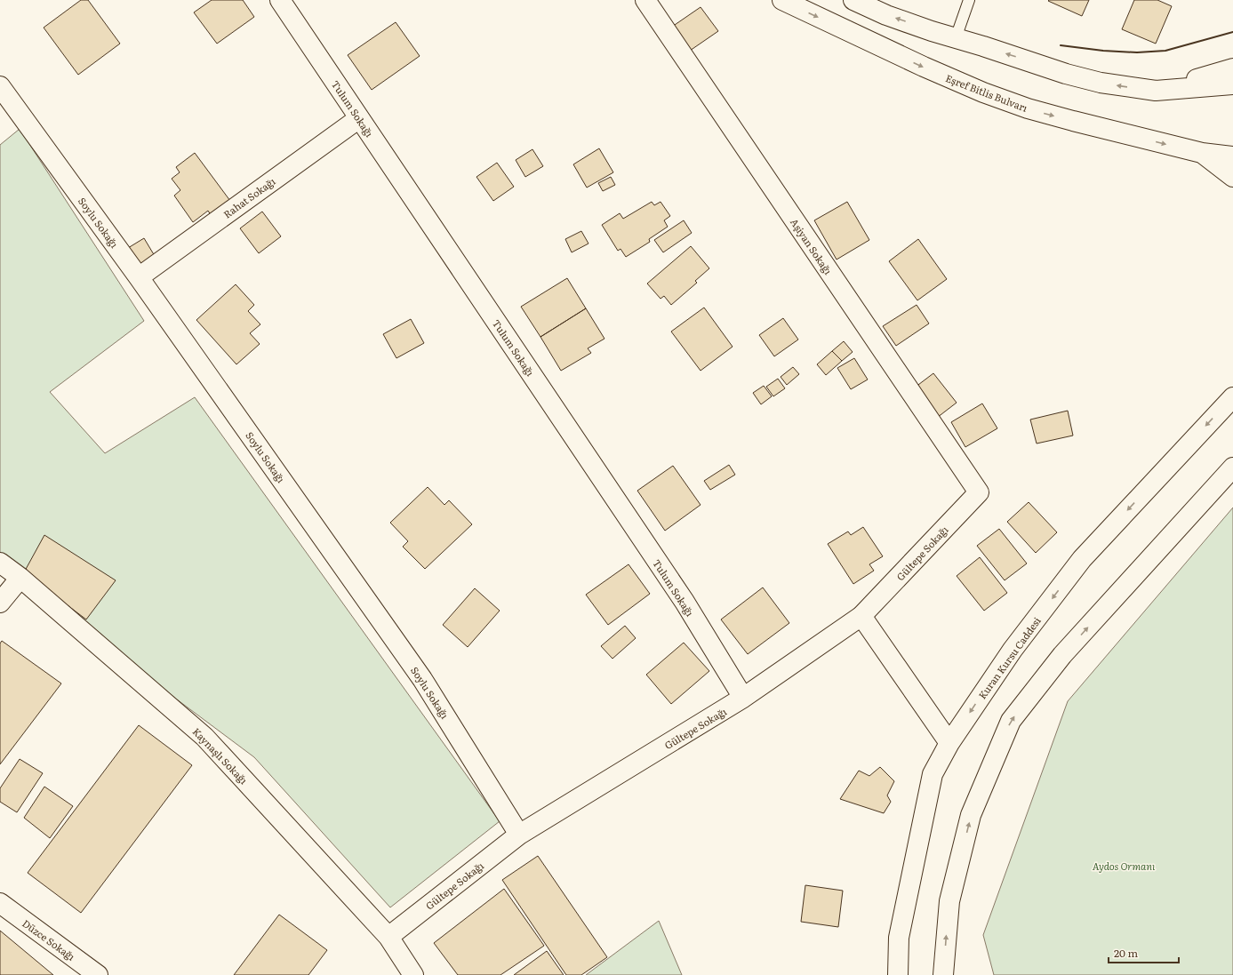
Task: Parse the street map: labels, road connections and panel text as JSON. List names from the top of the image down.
{
  "streets": {
    "street": [
      "Eşref Bitlis Bulvarı",
      "Tulum Sokağı",
      "Rahat Sokağı",
      "Soylu Sokağı",
      "Aşiyan Sokağı",
      "Gültepe Sokağı",
      "Kuran Kursu Caddesi",
      "Kaynaşlı Sokağı",
      "Düzce Sokağı"
    ]
  },
  "crossings": [
    ["Tulum Sokağı", "Rahat Sokağı"],
    ["Tulum Sokağı", "Gültepe Sokağı"],
    ["Rahat Sokağı", "Soylu Sokağı"],
    ["Soylu Sokağı", "Gültepe Sokağı"],
    ["Aşiyan Sokağı", "Gültepe Sokağı"],
    ["Gültepe Sokağı", "Kaynaşlı Sokağı"]
  ],
  "parks": ["Aydos Ormanı"],
  "scale_bar": "20 m"
}
